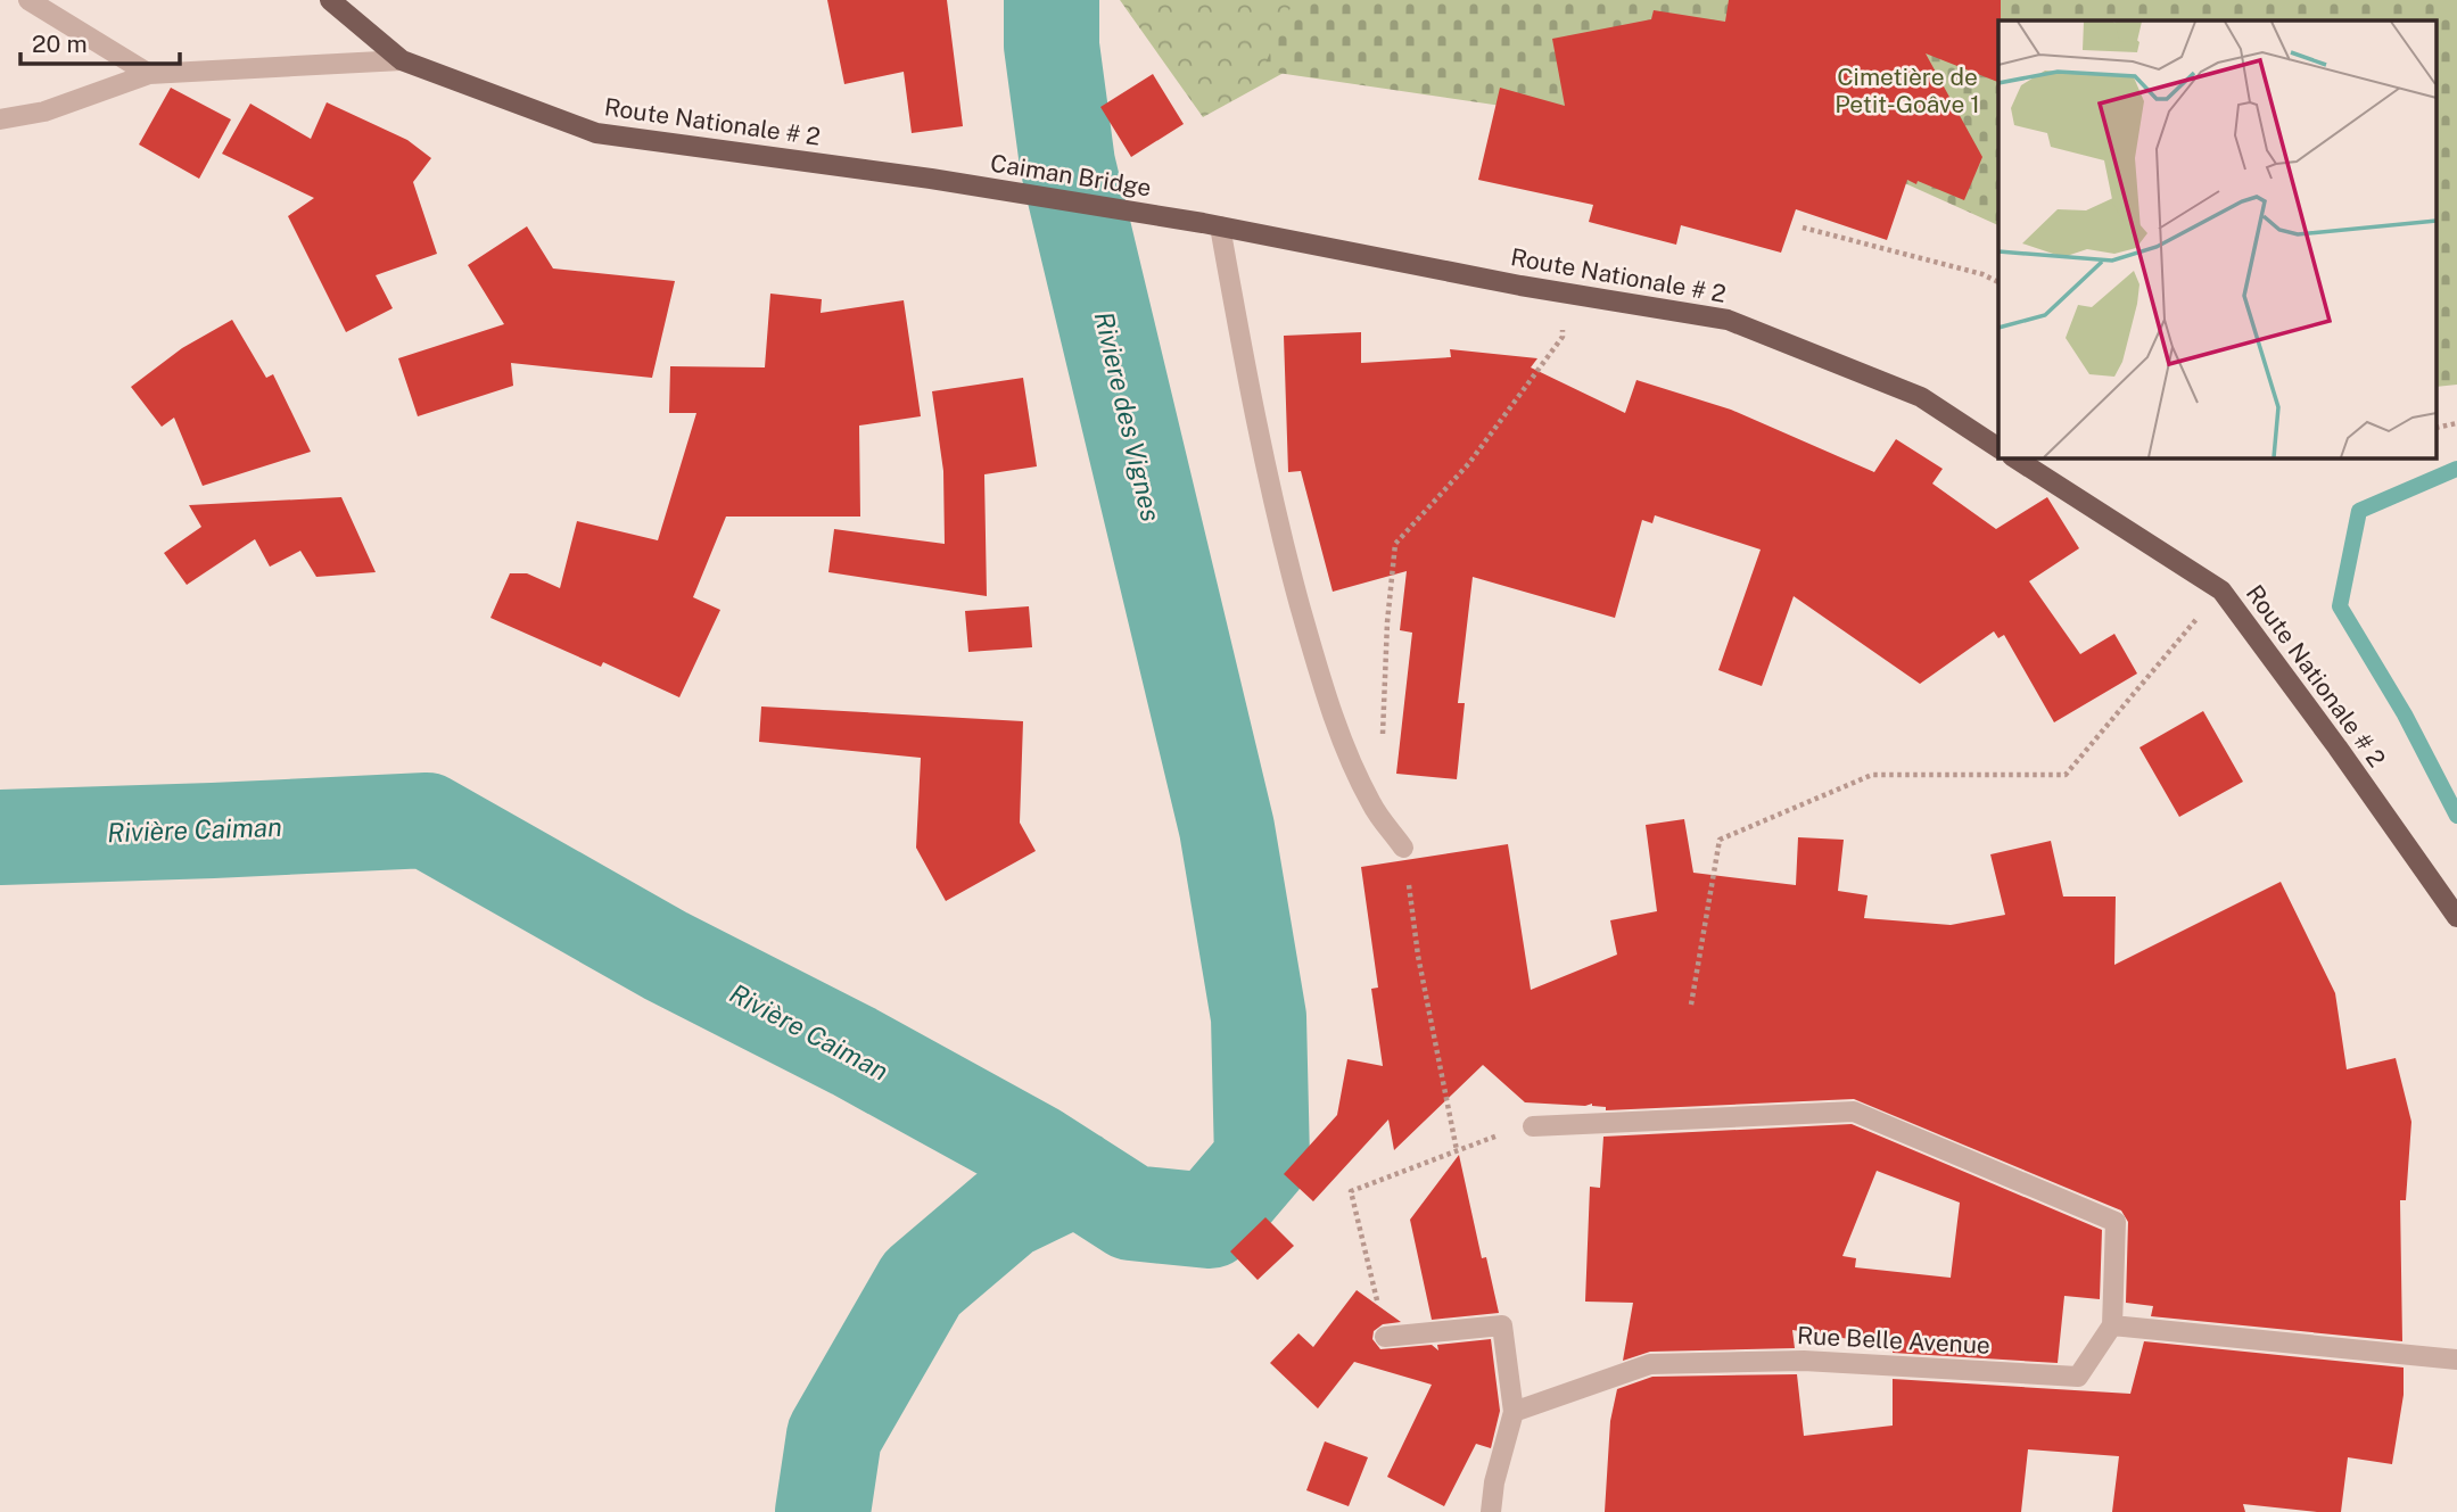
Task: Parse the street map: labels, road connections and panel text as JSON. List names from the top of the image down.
{
  "streets": {
    "main road": ["Route Nationale # 2", "Caiman Bridge"],
    "street": ["Rue Belle Avenue"]
  },
  "crossings": [
    ["Route Nationale # 2", "Caiman Bridge"]
  ],
  "water": ["Riviere des Vignes", "Rivière Caiman"],
  "parks": ["Cimetière de Petit-Goâve 1"],
  "scale_bar": "20 m"
}
